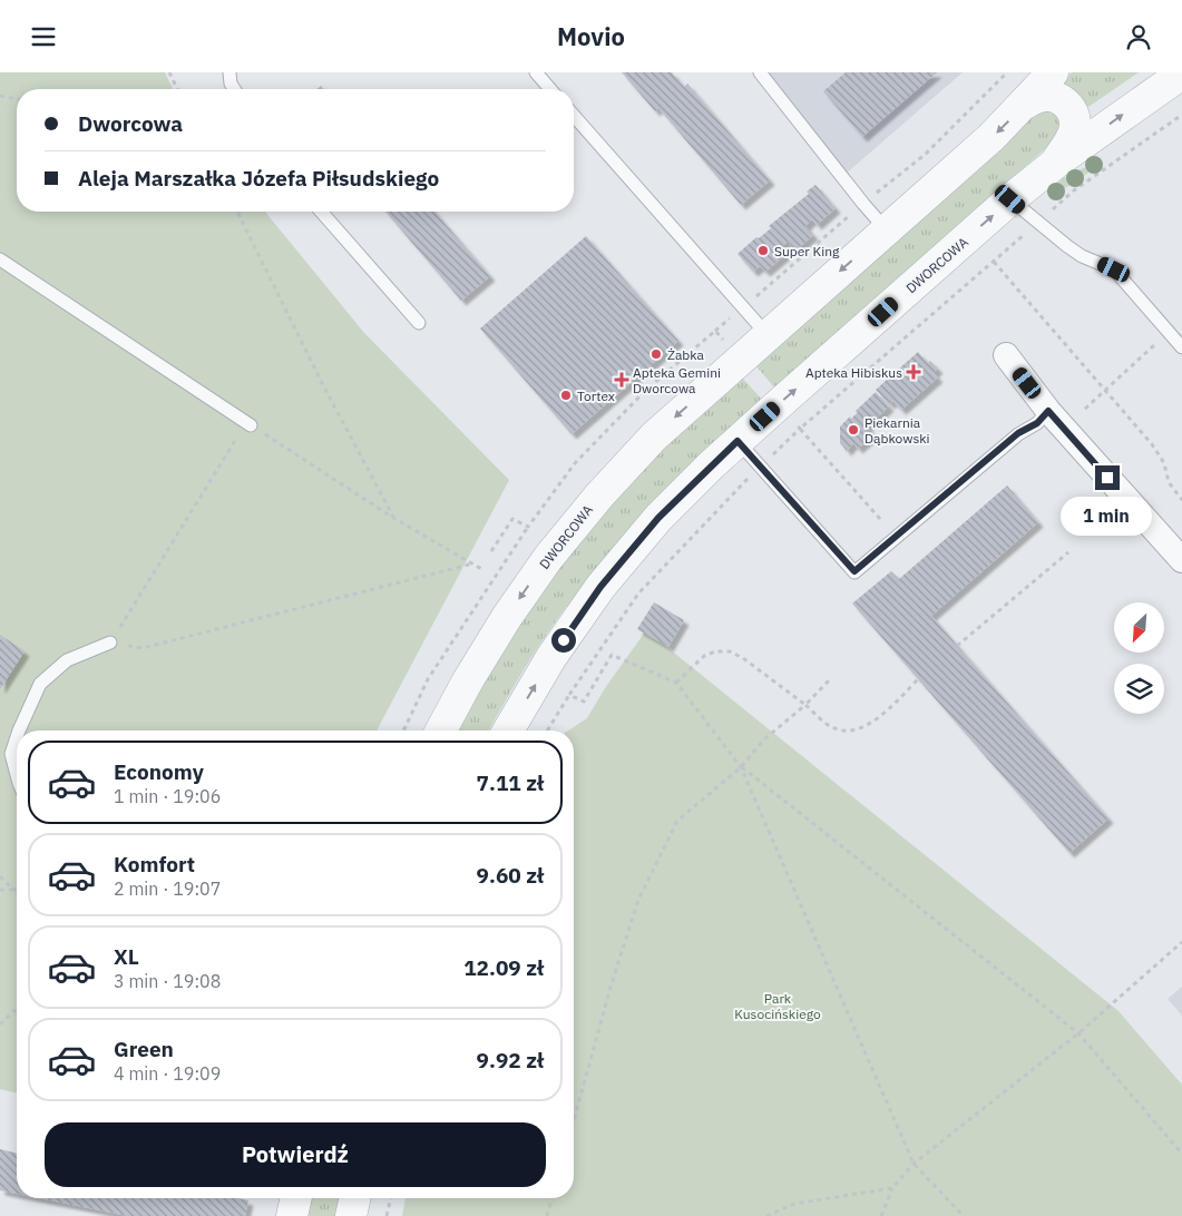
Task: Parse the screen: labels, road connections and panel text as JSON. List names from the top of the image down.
{
  "streets": {
    "street": ["DWORCOWA"]
  },
  "parks": ["Park Kusocińskiego"],
  "places": {
    "other": [
      "Super King",
      "Żabka",
      "Tortex",
      "Piekarnia Dąbkowski"
    ],
    "health": ["Apteka Hibiskus", "Apteka Gemini Dworcowa"]
  },
  "north": "bottom left",
  "page": {
    "header": "Movio",
    "banner": ["Dworcowa", "Aleja Marszałka Józefa Piłsudskiego"],
    "bubble": "1 min",
    "list": [
      {
        "name": "Economy",
        "note": "1 min · 19:06",
        "value": "7.11 zł"
      },
      {
        "name": "Komfort",
        "note": "2 min · 19:07",
        "value": "9.60 zł"
      },
      {
        "name": "XL",
        "note": "3 min · 19:08",
        "value": "12.09 zł"
      },
      {
        "name": "Green",
        "note": "4 min · 19:09",
        "value": "9.92 zł"
      }
    ],
    "buttons": "Potwierdź"
  }
}
